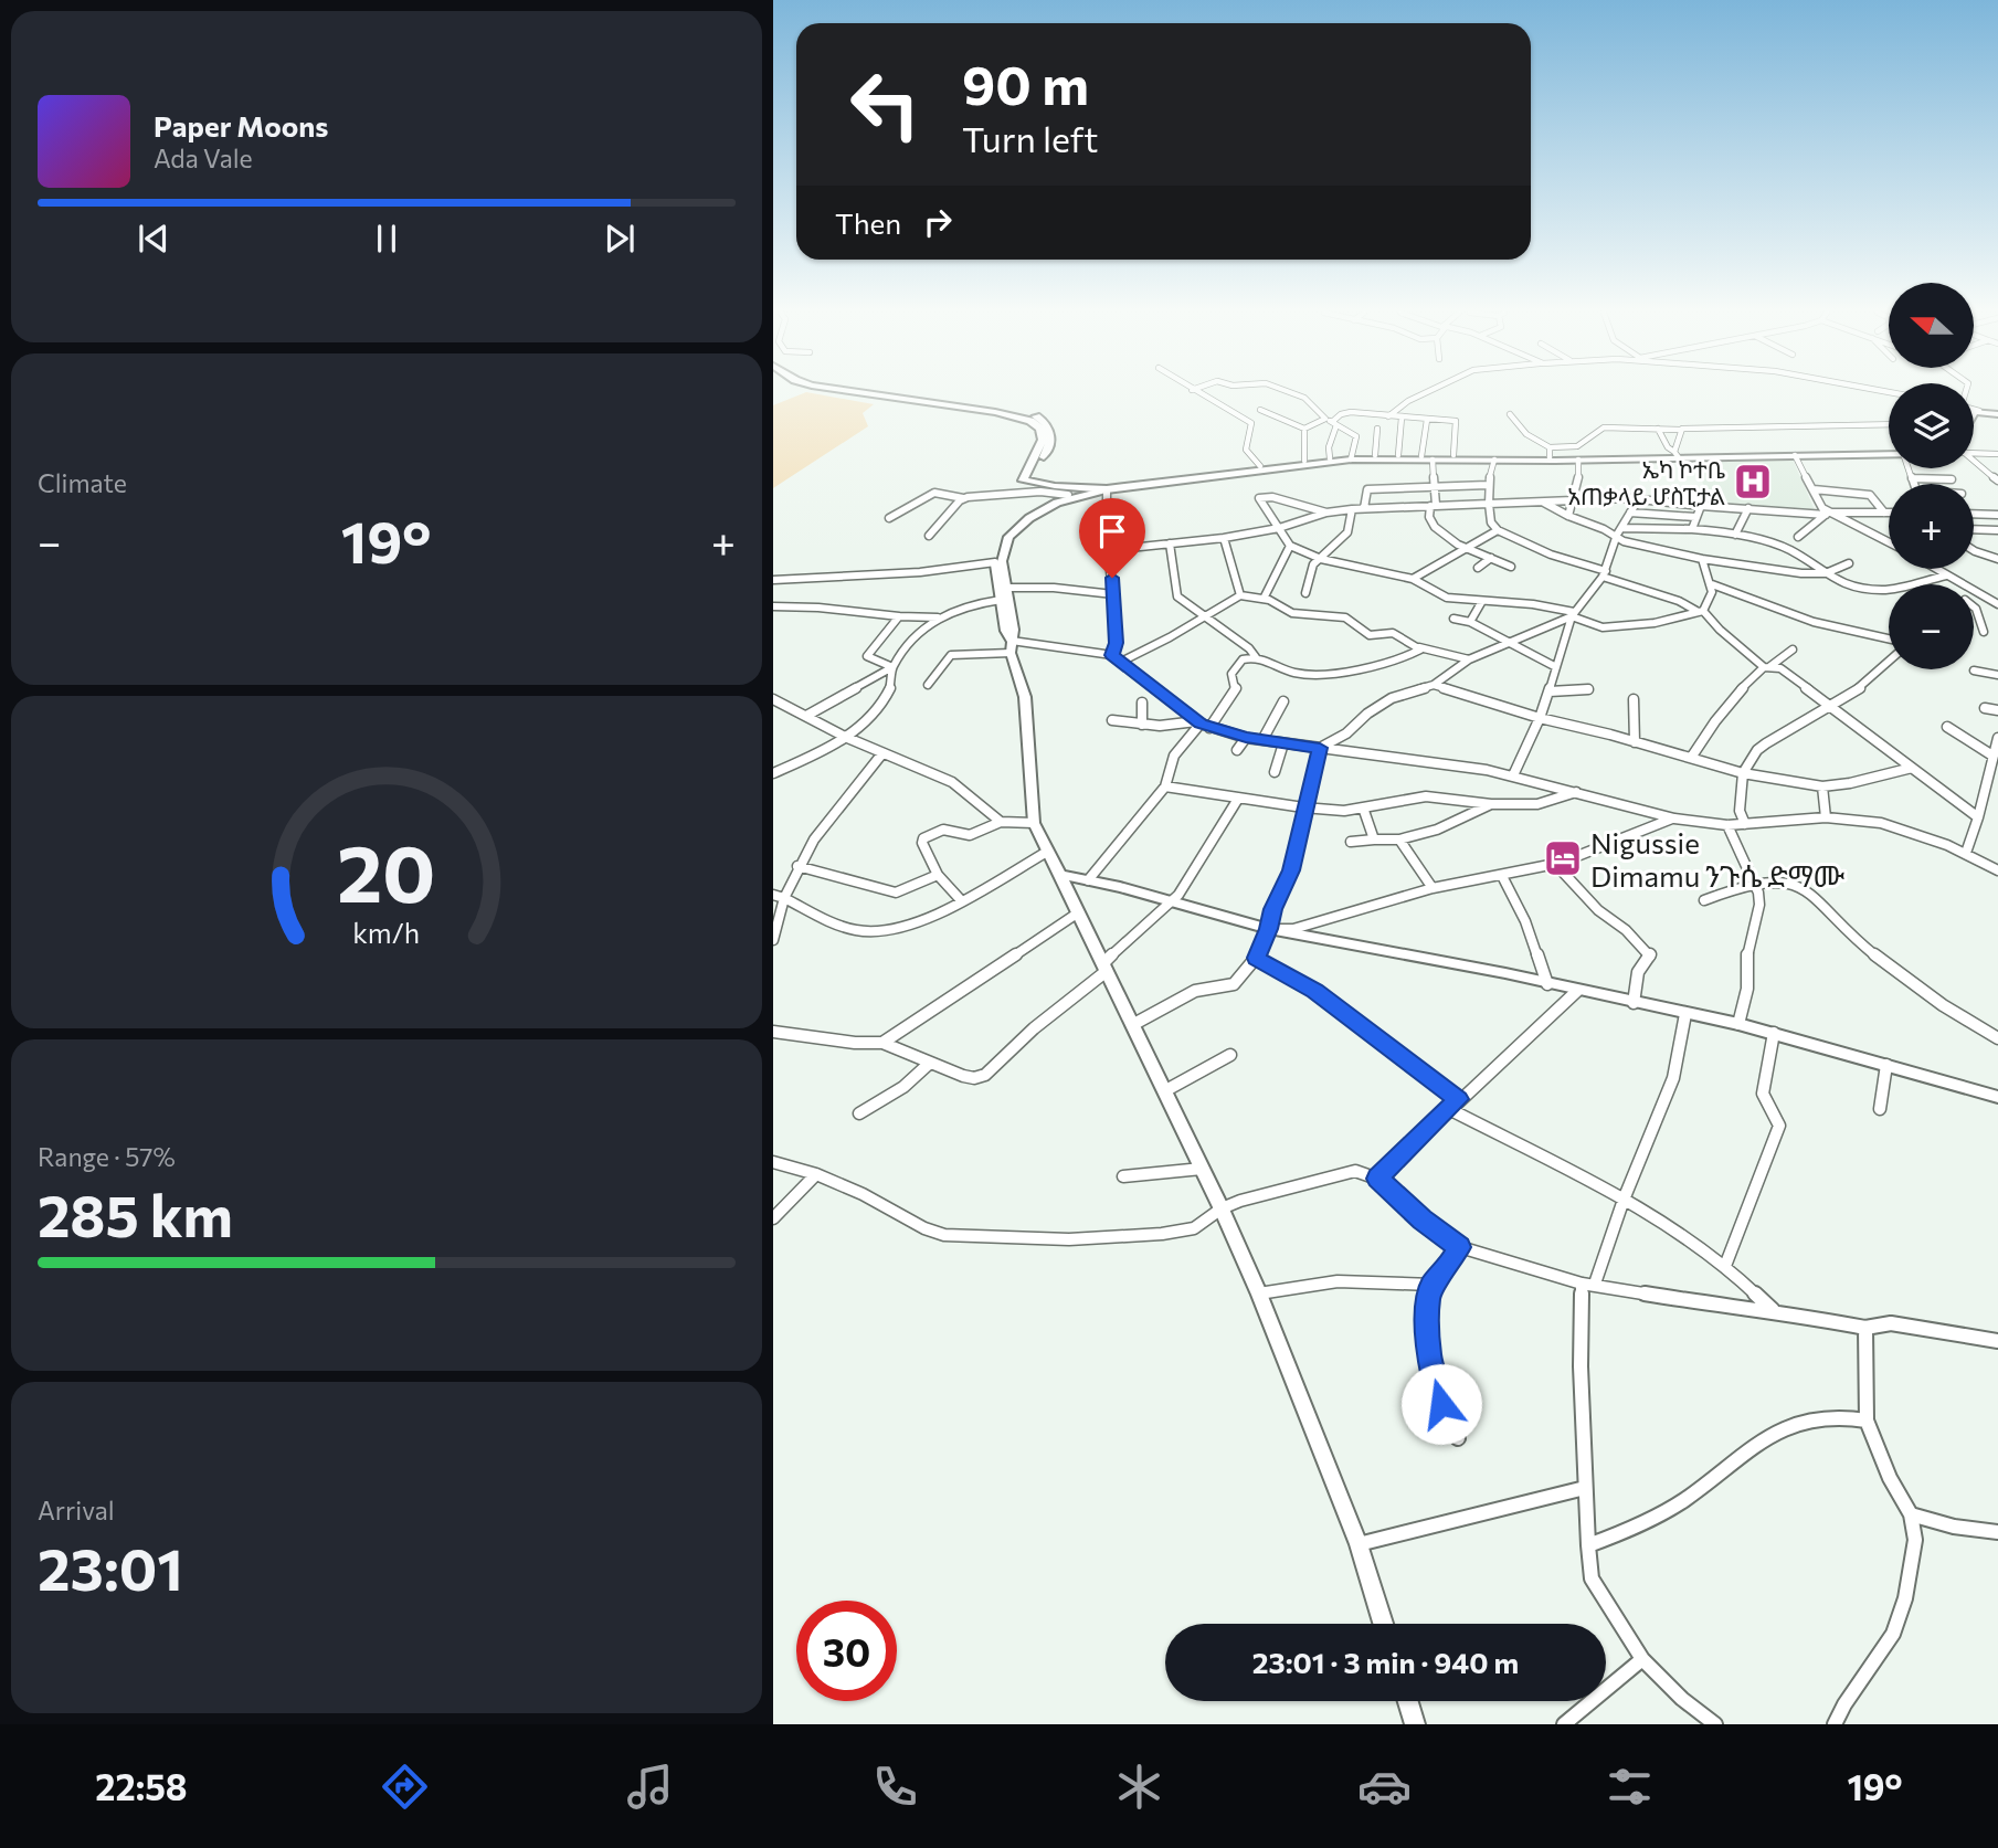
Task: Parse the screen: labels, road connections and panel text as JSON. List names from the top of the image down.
{
  "places": {
    "hospital": ["ኤካ ኮተቤ አጠቃላይ ሆስፒታል"],
    "hotel": ["Nigussie Dimamu ንጉሴ ድማሙ"]
  },
  "north": "left",
  "page": {
    "turn": ["90 m", "Turn left"],
    "song": ["Paper Moons", "Ada Vale"],
    "then": "Then",
    "map_buttons": ["+", "−"],
    "tile": [
      "Climate",
      ["Range · 57%", "285 km"],
      ["Arrival", "23:01"]
    ],
    "heat": ["−", "19°", "+"],
    "limit": "30",
    "trip": "23:01 · 3 min · 940 m",
    "tabs": ["22:58", "19°"],
    "gauge": ["20", "km/h"]
  }
}
